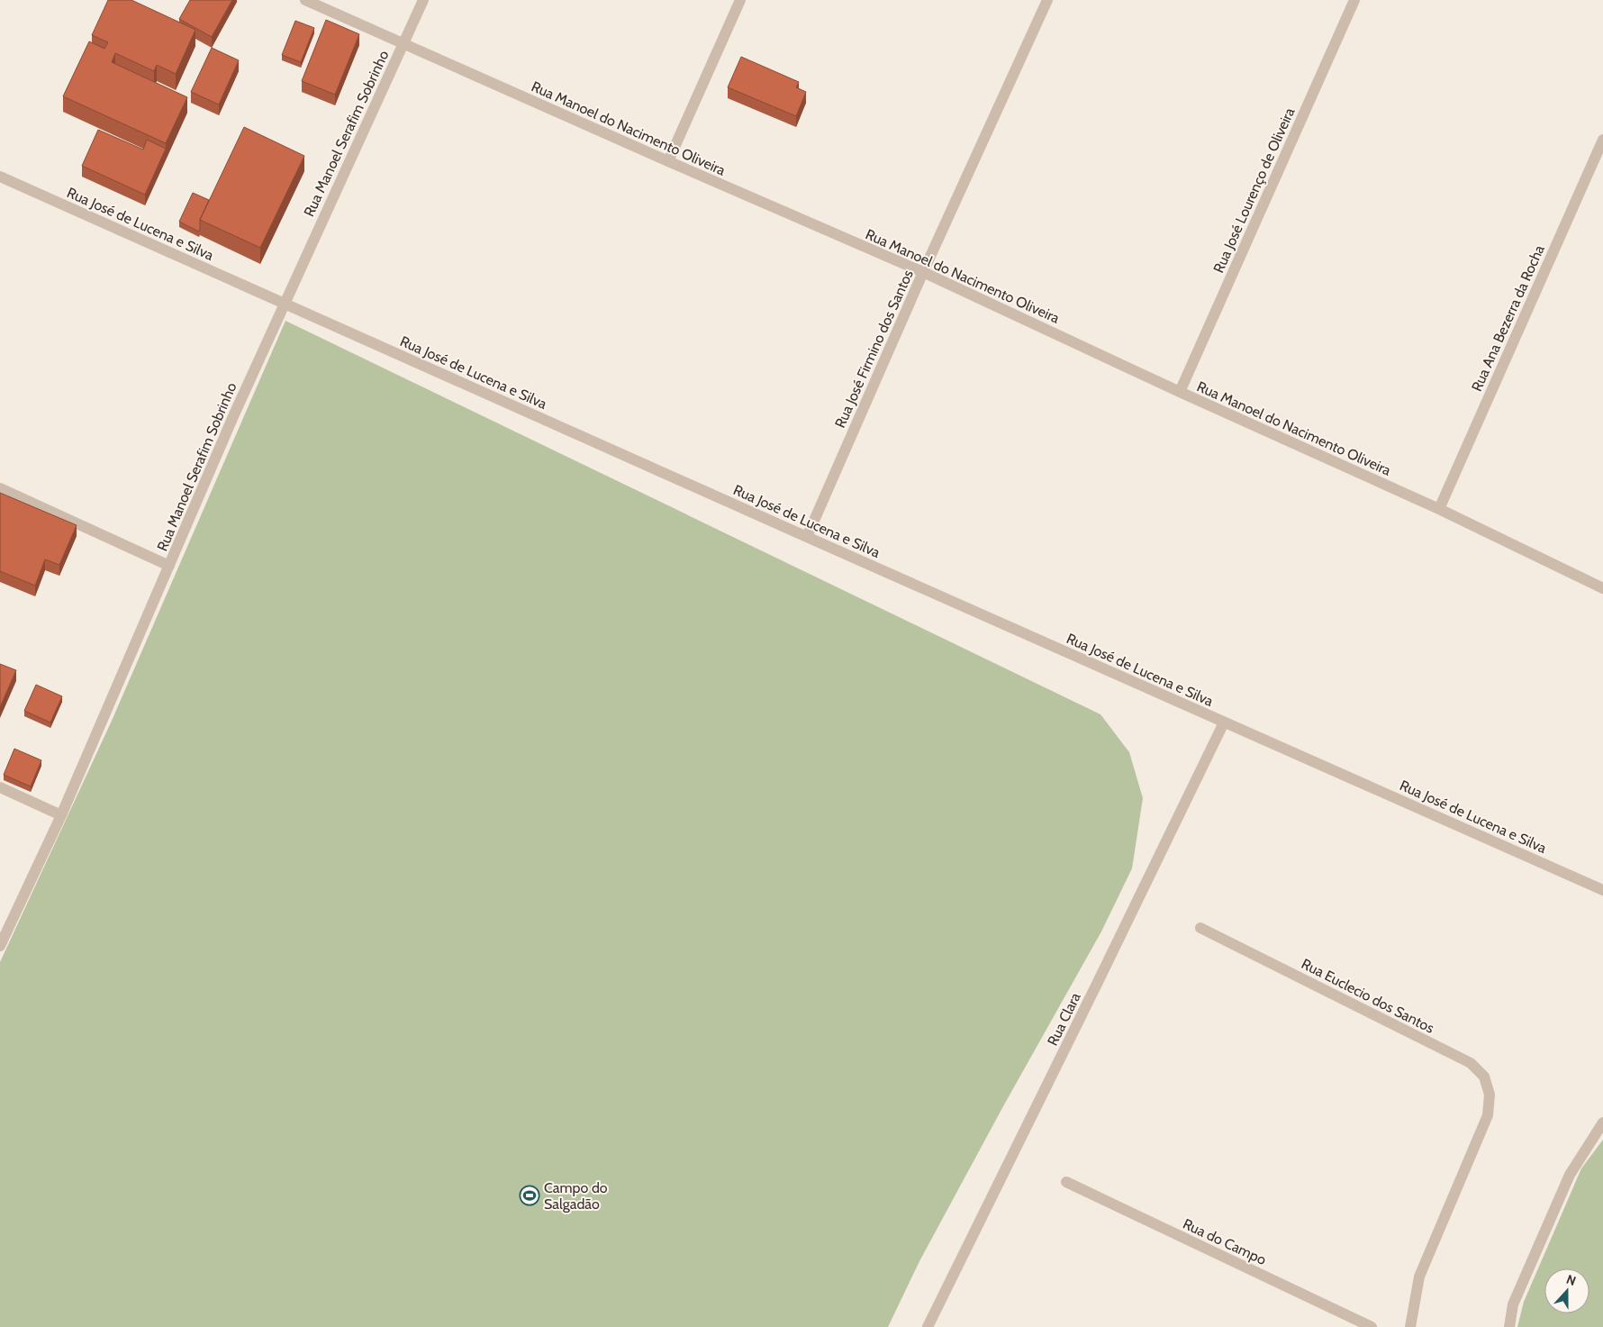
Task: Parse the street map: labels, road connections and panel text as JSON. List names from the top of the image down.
{
  "streets": {
    "street": [
      "Rua Manoel do Nacimento Oliveira",
      "Rua Manoel Serafim Sobrinho",
      "Rua José Lourenço de Oliveira",
      "Rua José de Lucena e Silva",
      "Rua Ana Bezerra da Rocha",
      "Rua José Firmino dos Santos",
      "Rua Euclecio dos Santos",
      "Rua Clara",
      "Rua do Campo"
    ]
  },
  "crossings": [
    ["Rua Manoel do Nacimento Oliveira", "Rua Manoel Serafim Sobrinho"],
    ["Rua Manoel do Nacimento Oliveira", "Rua José Lourenço de Oliveira"],
    ["Rua Manoel do Nacimento Oliveira", "Rua Ana Bezerra da Rocha"],
    ["Rua Manoel do Nacimento Oliveira", "Rua José Firmino dos Santos"],
    ["Rua Manoel Serafim Sobrinho", "Rua José de Lucena e Silva"],
    ["Rua José de Lucena e Silva", "Rua José Firmino dos Santos"],
    ["Rua José de Lucena e Silva", "Rua Clara"]
  ],
  "places": {
    "sports": ["Campo do Salgadão"]
  },
  "north": "top"
}
